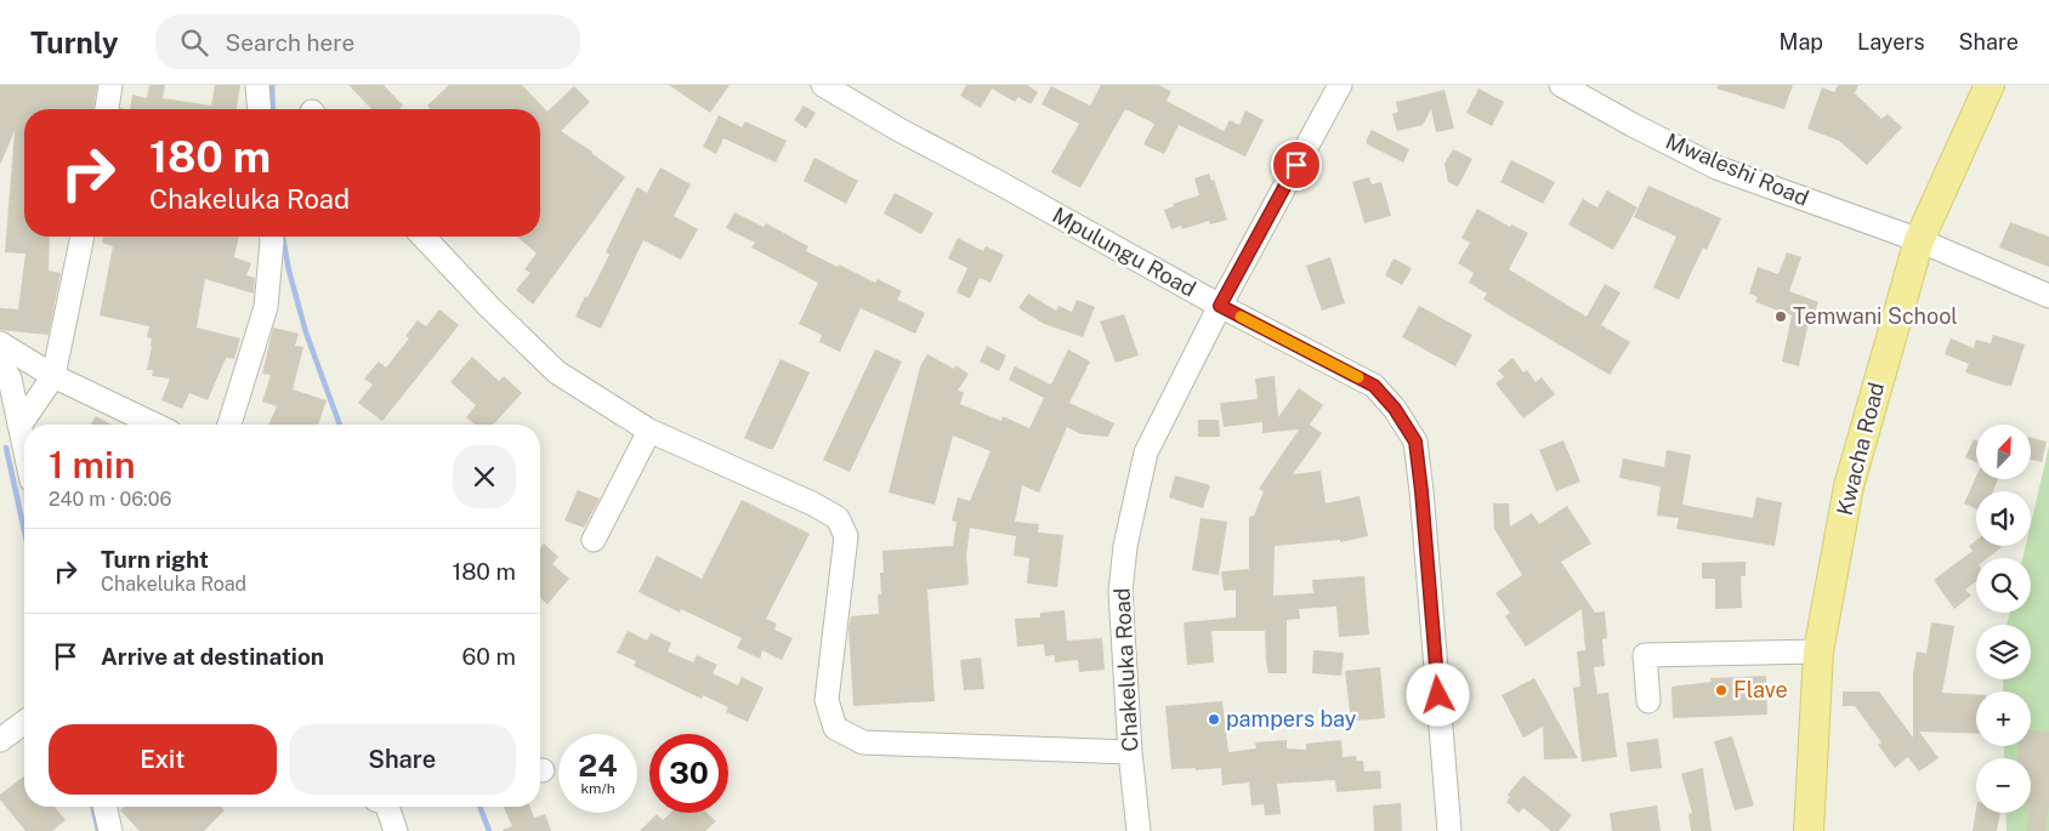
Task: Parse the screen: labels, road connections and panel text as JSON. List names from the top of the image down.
{
  "streets": {
    "main road": ["Kwacha Road"],
    "street": ["Mwaleshi Road", "Mpulungu Road", "Chakeluka Road"]
  },
  "crossings": [
    ["Mwaleshi Road", "Kwacha Road"],
    ["Mpulungu Road", "Chakeluka Road"]
  ],
  "places": ["Temwani School", "Flave", "pampers bay"],
  "north": "top right",
  "page": {
    "header": "Turnly",
    "search": "Search here",
    "nav": ["Map", "Layers", "Share"],
    "turn": ["180 m", "Chakeluka Road"],
    "map_buttons": ["+", "−"],
    "heading": ["1 min", "240 m · 06:06"],
    "list": [
      {
        "name": "Turn right",
        "note": "Chakeluka Road",
        "value": "180 m"
      },
      {
        "name": "Arrive at destination",
        "value": "60 m"
      }
    ],
    "buttons": ["Exit", "Share"],
    "speed": "24 km/h",
    "limit": "30"
  }
}
